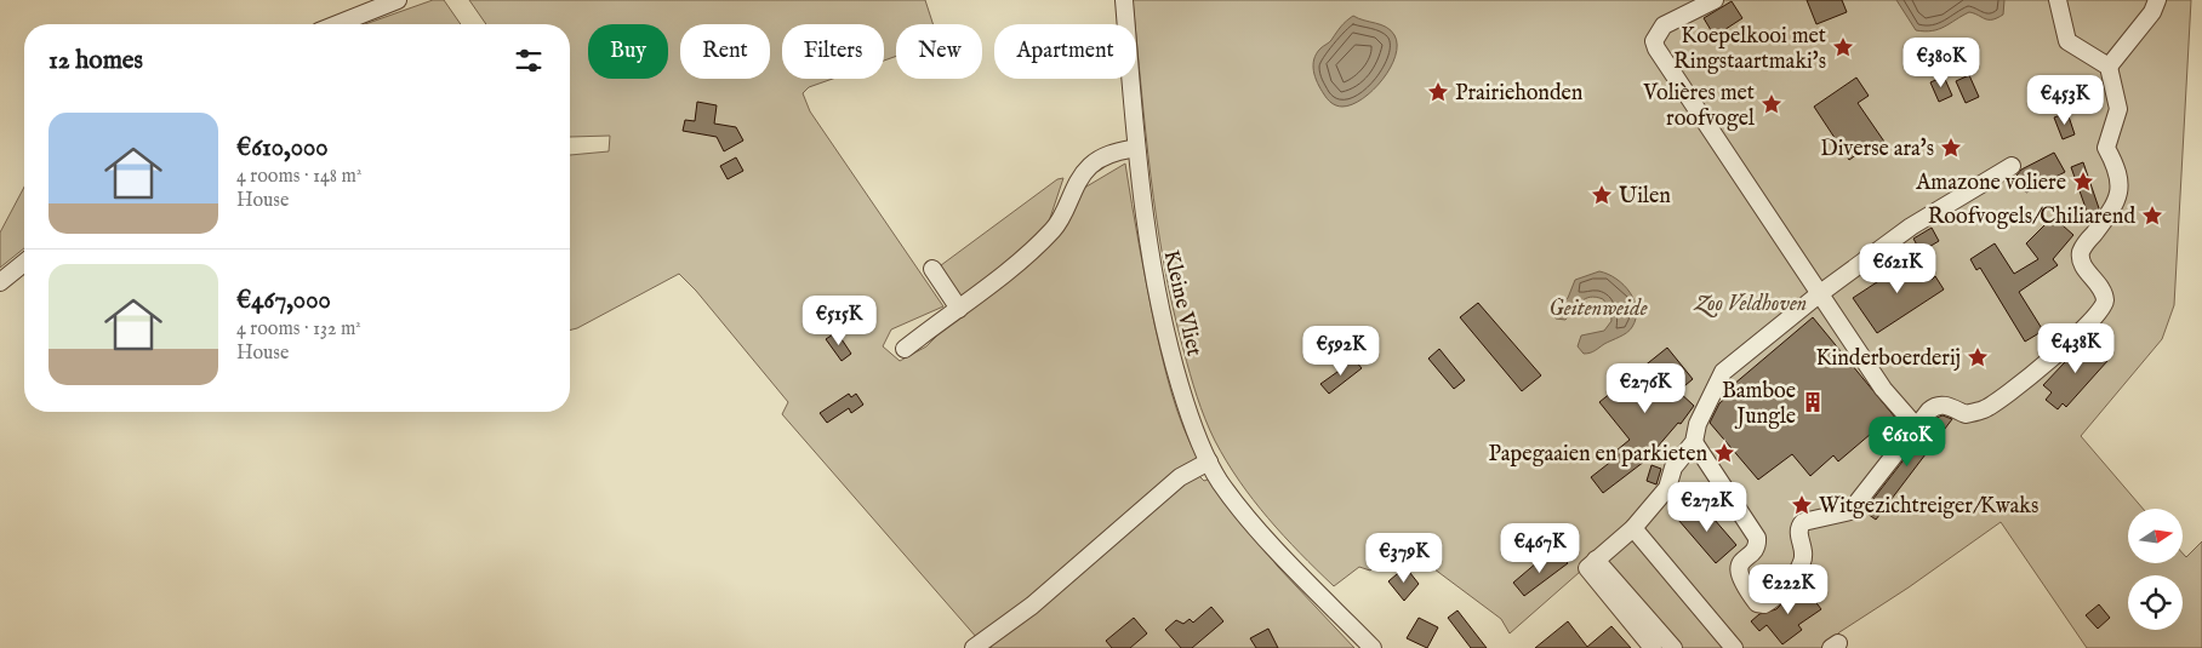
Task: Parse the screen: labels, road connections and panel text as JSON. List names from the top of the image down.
{
  "streets": {
    "street": ["Kleine Vliet"]
  },
  "parks": ["Zoo Veldhoven", "Geitenweide"],
  "places": {
    "place": [
      "Koepelkooi met Ringstaartmaki's",
      "Prairiehonden",
      "Volières met roofvogel",
      "Diverse ara's",
      "Amazone voliere",
      "Uilen",
      "Roofvogels/Chiliarend",
      "Kinderboerderij",
      "Papegaaien en parkieten",
      "Witgezichtreiger/Kwaks"
    ],
    "building": ["Bamboe Jungle"]
  },
  "north": "right",
  "page": {
    "chip": [
      "Buy",
      "Rent",
      "Filters",
      "New",
      "Apartment"
    ],
    "heading": "12 homes",
    "price": [
      "€380K",
      "€453K",
      "€621K",
      "€515K",
      "€438K",
      "€592K",
      "€276K",
      "€610K",
      "€272K",
      "€467K",
      "€379K",
      "€222K"
    ],
    "list": [
      {
        "name": "€610,000",
        "note": "4 rooms · 148 m² · House"
      },
      {
        "name": "€467,000",
        "note": "4 rooms · 132 m² · House"
      }
    ]
  }
}
